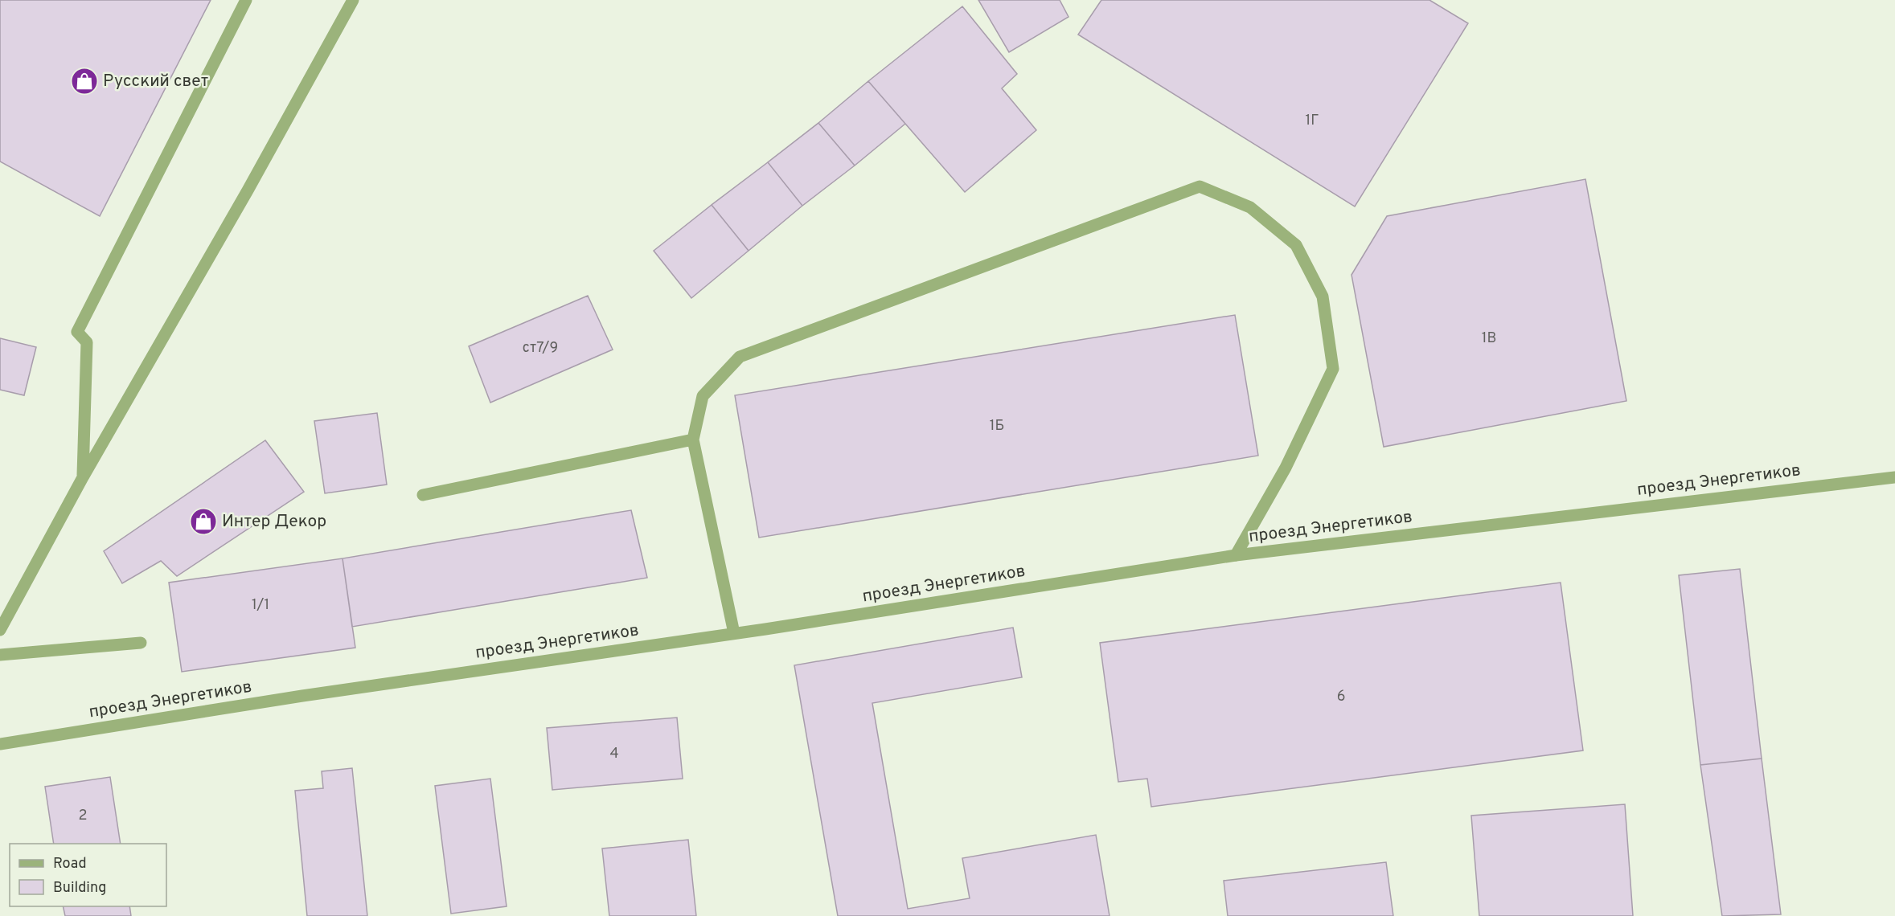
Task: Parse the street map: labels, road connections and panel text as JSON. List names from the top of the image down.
{
  "streets": {
    "street": ["проезд Энергетиков"]
  },
  "places": {
    "shop": ["Русский свет", "Интер Декор"]
  },
  "house_numbers": [
    "1Г",
    "1В",
    "ст7/9",
    "1Б",
    "1/1",
    "6",
    "4",
    "2"
  ],
  "legend": ["Road", "Building"]
}
